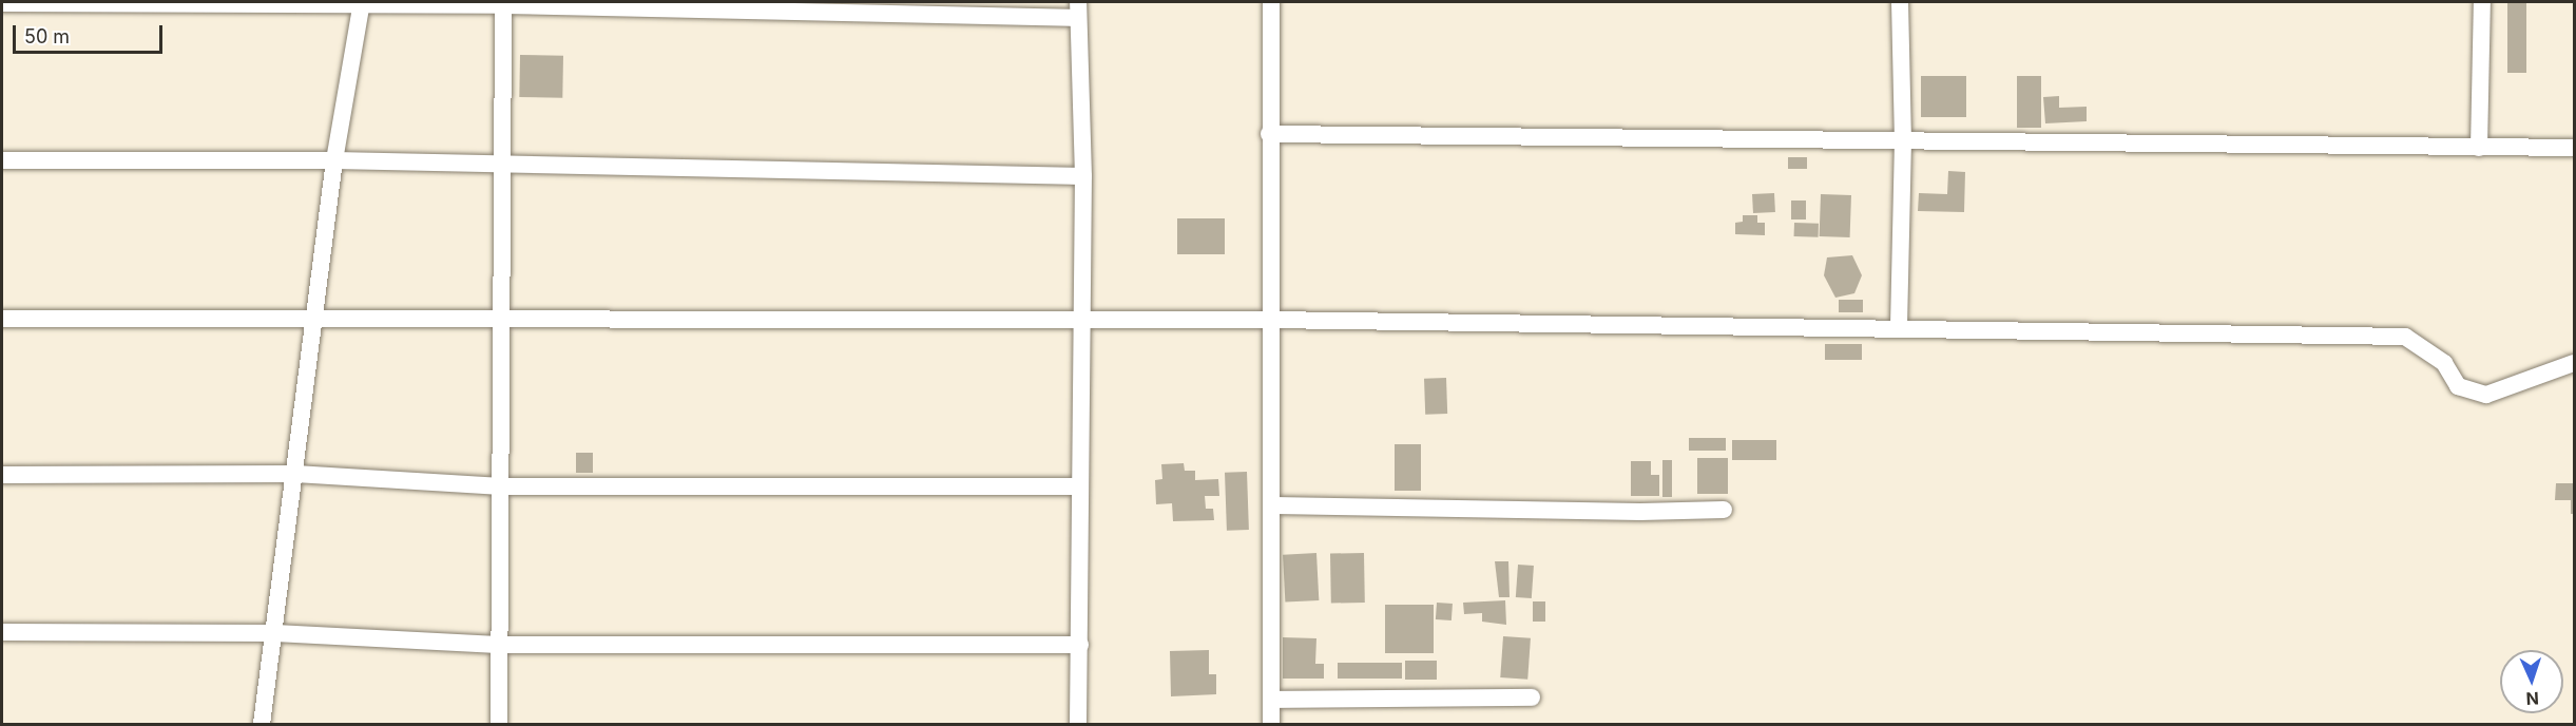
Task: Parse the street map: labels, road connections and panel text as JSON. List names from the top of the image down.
{
  "scale_bar": "50 m",
  "north": "bottom"
}
